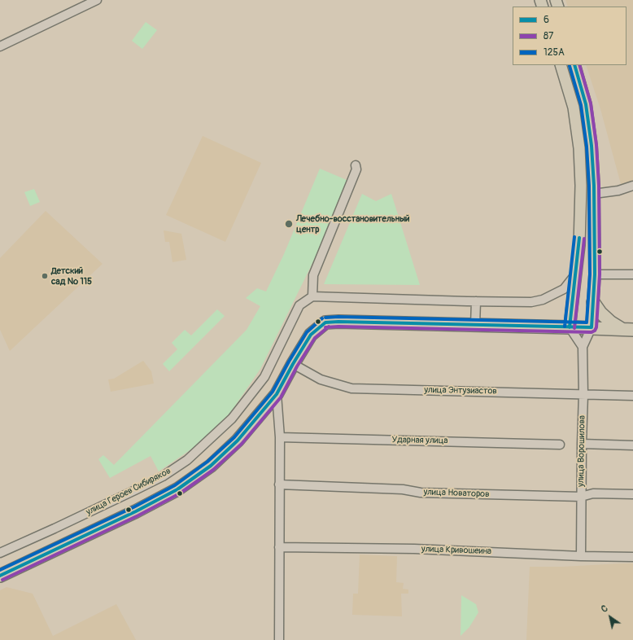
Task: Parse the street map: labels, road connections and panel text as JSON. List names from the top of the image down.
{
  "streets": {
    "main road": ["улица Ворошилова"],
    "street": [
      "улица Энтузиастов",
      "Ударная улица",
      "улица Героев Сибиряков",
      "улица Новаторов",
      "улица Кривошеина"
    ]
  },
  "crossings": [
    ["улица Энтузиастов", "улица Ворошилова"],
    ["улица Ворошилова", "улица Новаторов"],
    ["улица Ворошилова", "улица Кривошеина"]
  ],
  "places": ["Лечебно-восстановительный центр", "Детский сад № 115"],
  "lines": ["transit line 6", "transit line 87", "transit line 125А"],
  "legend": ["6", "87", "125А"],
  "north": "top left"
}
